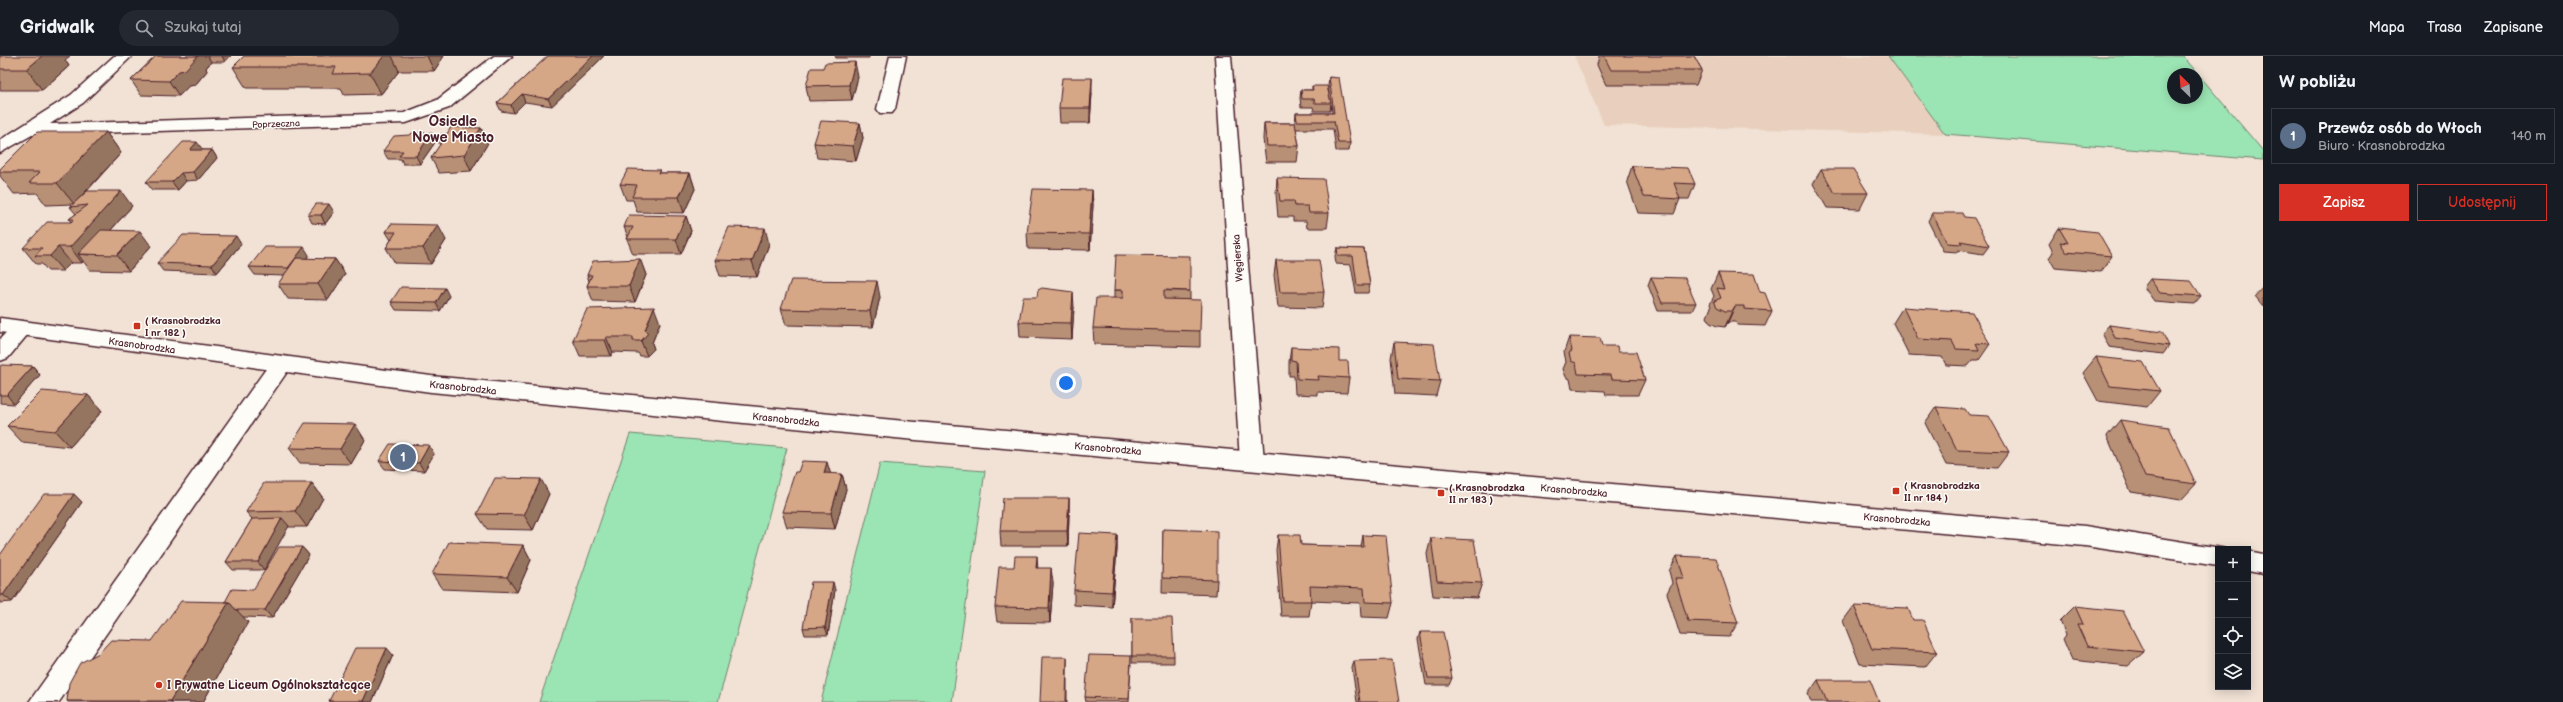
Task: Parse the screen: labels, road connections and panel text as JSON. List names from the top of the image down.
{
  "streets": {
    "street": ["Poprzeczna", "Węgierska", "Krasnobrodzka"]
  },
  "crossings": [
    ["Węgierska", "Krasnobrodzka"]
  ],
  "districts": ["Osiedle Nowe Miasto"],
  "places": {
    "transit": ["( Krasnobrodzka I nr 182 )", "( Krasnobrodzka II nr 184 )", "( Krasnobrodzka II nr 183 )"],
    "other": ["I Prywatne Liceum Ogólnokształcące"]
  },
  "north": "top left",
  "page": {
    "header": "Gridwalk",
    "search": "Szukaj tutaj",
    "nav": ["Mapa", "Trasa", "Zapisane"],
    "heading": "W pobliżu",
    "list": [
      {
        "mark": "1",
        "name": "Przewóz osób do Włoch",
        "note": "Biuro · Krasnobrodzka",
        "value": "140 m"
      }
    ],
    "buttons": ["Zapisz", "Udostępnij"],
    "pins": "1",
    "map_buttons": ["+", "−"]
  }
}
